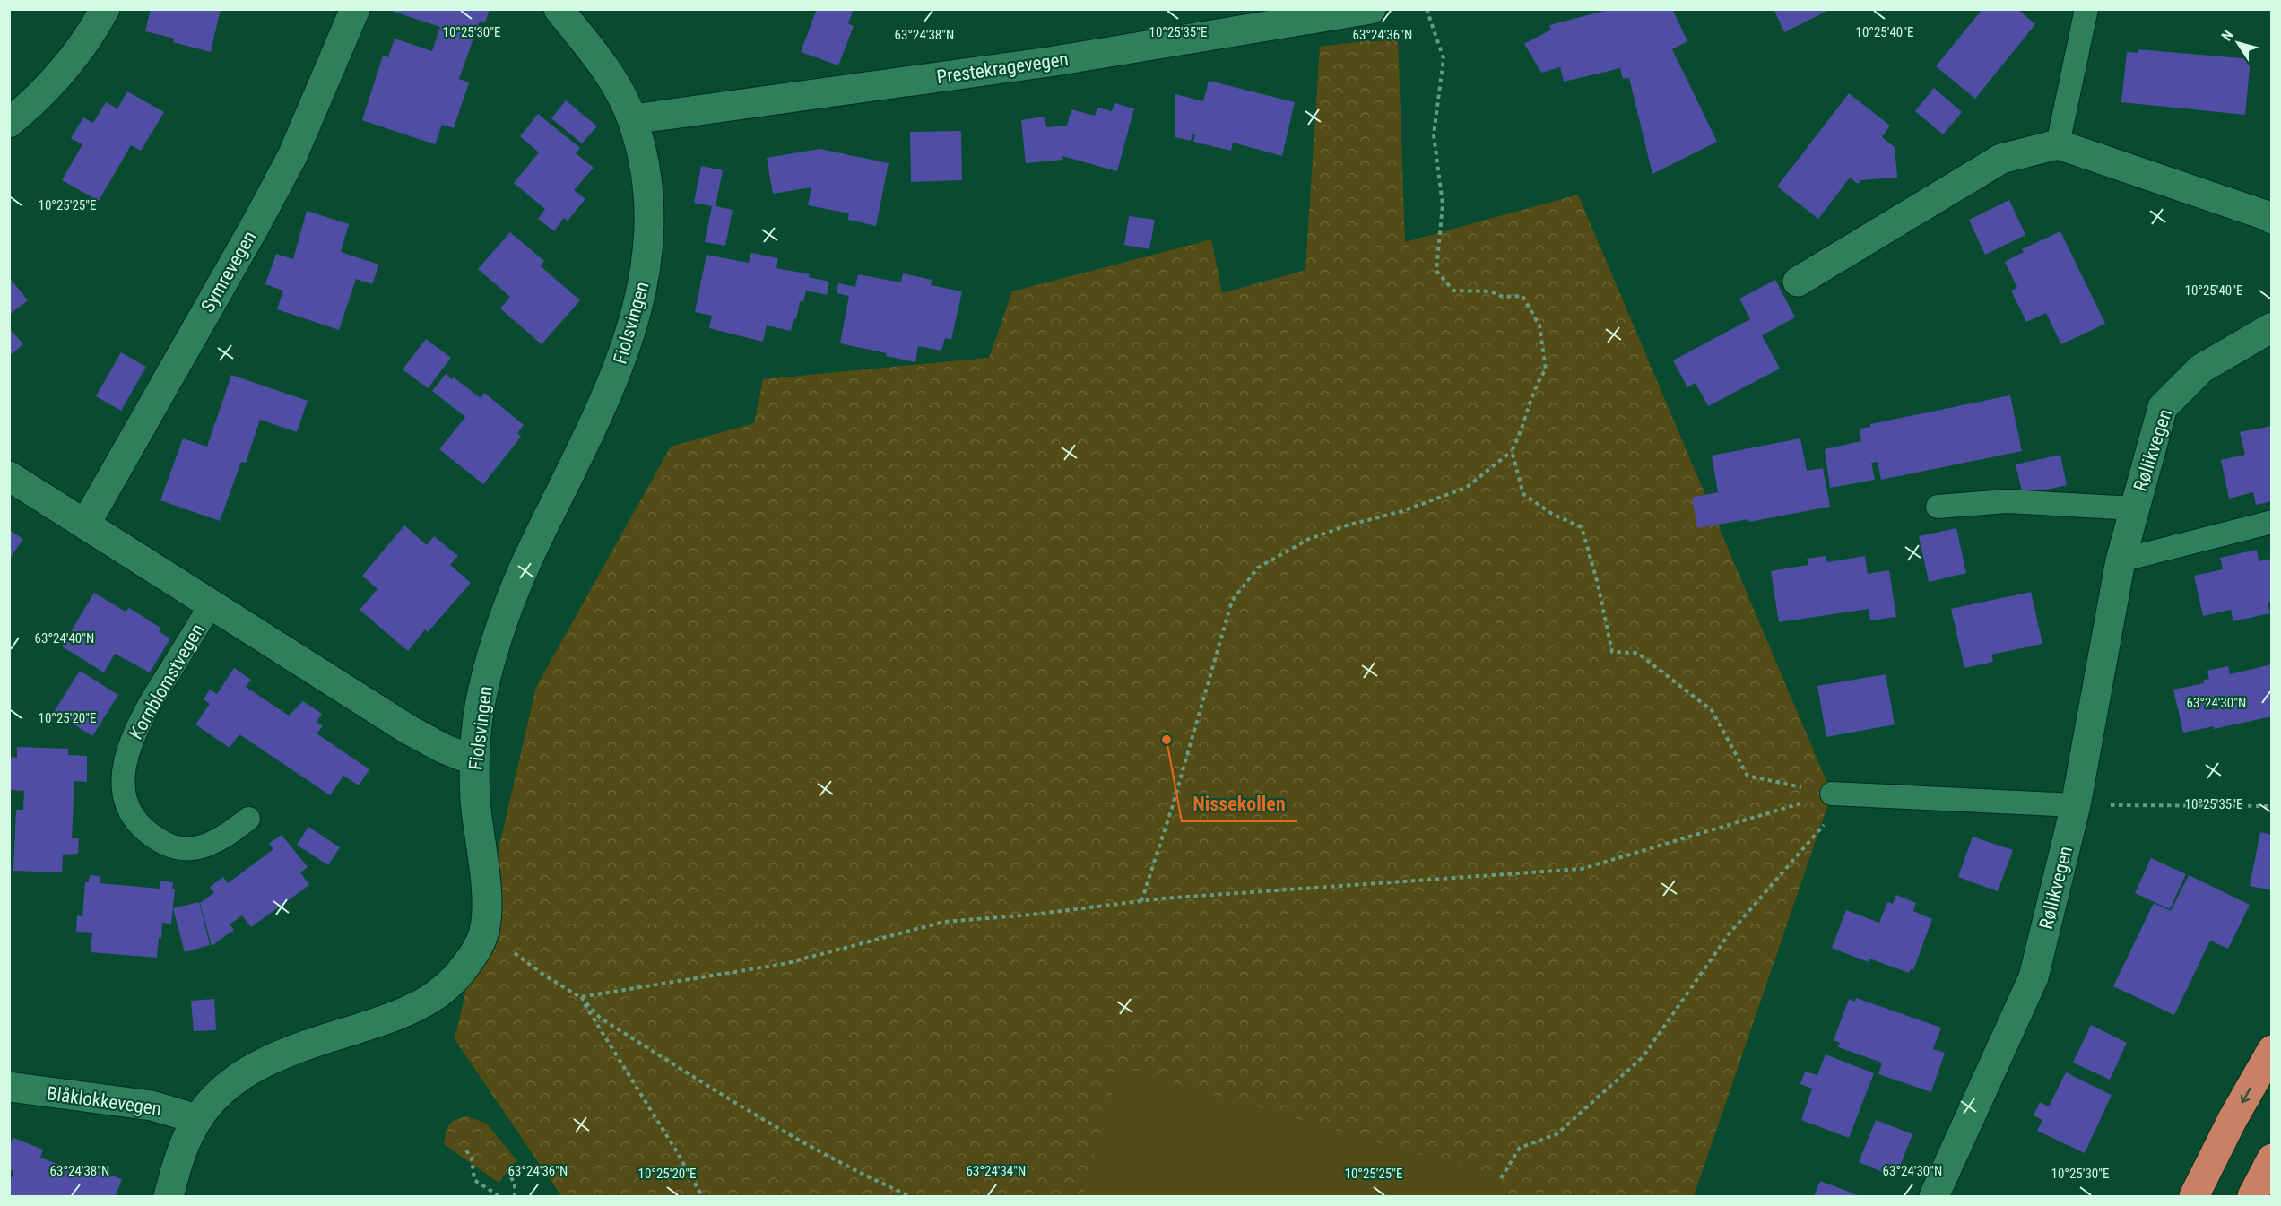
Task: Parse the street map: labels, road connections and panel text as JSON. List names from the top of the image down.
{
  "streets": {
    "street": [
      "Prestekragevegen",
      "Symrevegen",
      "Fiolsvingen",
      "Røllikvegen",
      "Kornblomstvegen",
      "Blåklokkevegen"
    ]
  },
  "crossings": [
    ["Prestekragevegen", "Fiolsvingen"],
    ["Symrevegen", "Kornblomstvegen"],
    ["Fiolsvingen", "Kornblomstvegen"],
    ["Fiolsvingen", "Blåklokkevegen"]
  ],
  "places": ["Nissekollen"],
  "north": "top left",
  "coordinates": [
    "10°25'30\"E",
    "10°25'35\"E",
    "10°25'40\"E",
    "63°24'38\"N",
    "63°24'36\"N",
    "10°25'25\"E",
    "63°24'40\"N",
    "63°24'30\"N",
    "10°25'20\"E",
    "63°24'34\"N"
  ]
}
